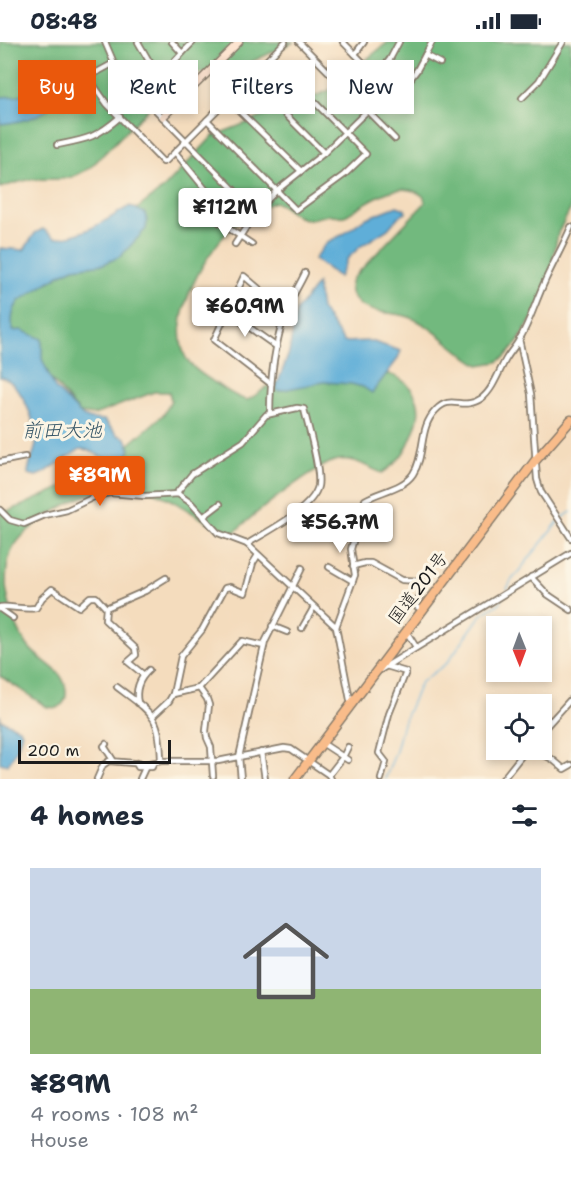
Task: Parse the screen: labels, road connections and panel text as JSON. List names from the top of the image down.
{
  "streets": {
    "highway": ["国道201号"]
  },
  "water": ["前田大池"],
  "scale_bar": "200 m",
  "north": "bottom",
  "page": {
    "status": "08:48",
    "chip": [
      "Buy",
      "Rent",
      "Filters",
      "New"
    ],
    "price": [
      "¥112M",
      "¥60.9M",
      "¥89M",
      "¥56.7M"
    ],
    "scale": "200 m",
    "heading": "4 homes",
    "list": [
      {
        "name": "¥89M",
        "note": "4 rooms · 108 m² · House"
      }
    ]
  }
}
